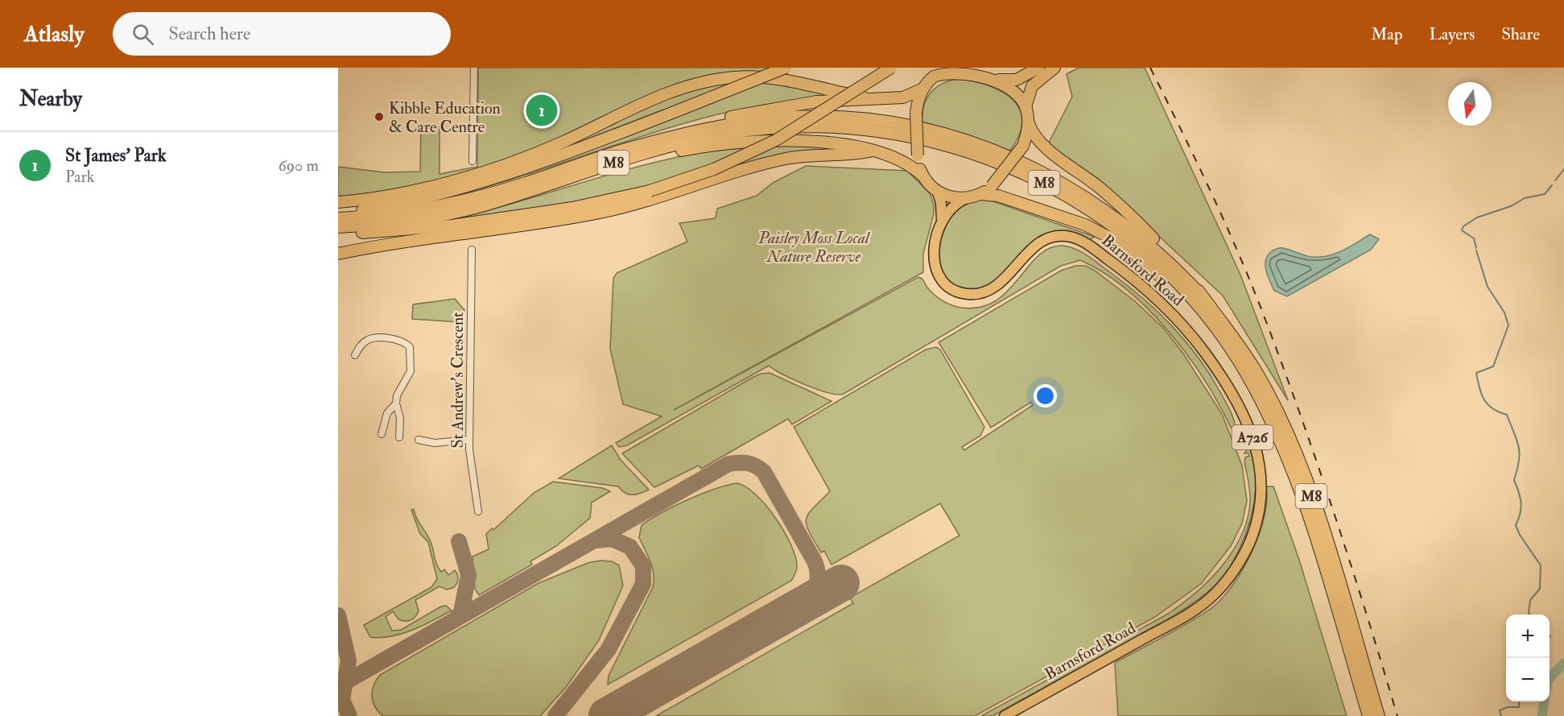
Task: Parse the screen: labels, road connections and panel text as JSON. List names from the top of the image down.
{
  "streets": {
    "highway": ["M8", "A726"],
    "main road": ["Barnsford Road"],
    "street": ["St Andrew's Crescent"]
  },
  "crossings": [
    ["M8", "Barnsford Road"],
    ["M8", "A726"],
    ["Barnsford Road", "A726"]
  ],
  "parks": ["Paisley Moss Local Nature Reserve"],
  "places": ["Kibble Education & Care Centre"],
  "north": "bottom",
  "page": {
    "header": "Atlasly",
    "search": "Search here",
    "nav": ["Map", "Layers", "Share"],
    "heading": "Nearby",
    "pins": "1",
    "list": [
      {
        "mark": "1",
        "name": "St James' Park",
        "note": "Park",
        "value": "690 m"
      }
    ],
    "map_buttons": ["+", "−"]
  }
}
